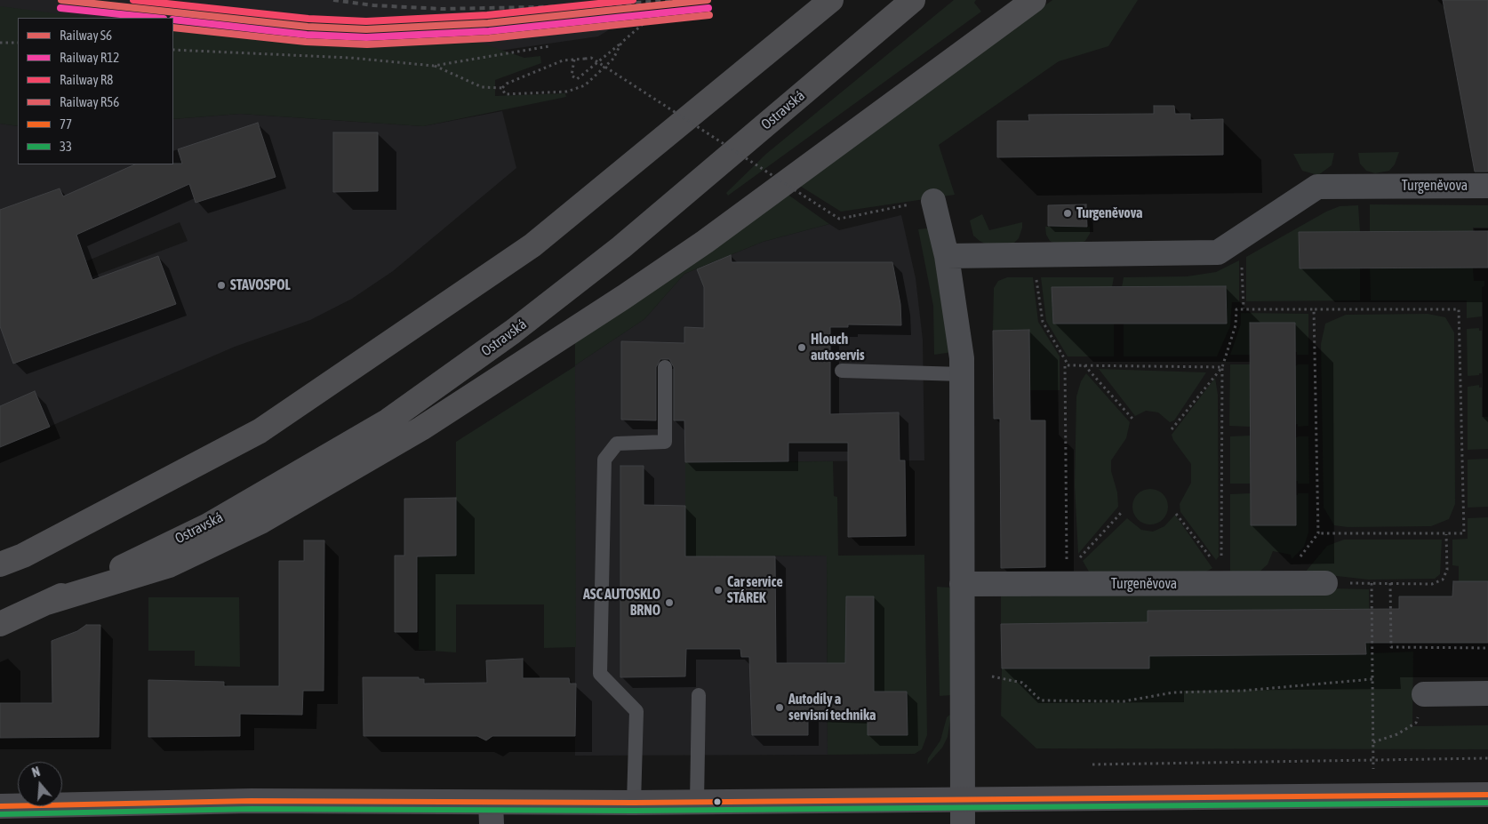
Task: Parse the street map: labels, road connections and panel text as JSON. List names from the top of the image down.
{
  "streets": {
    "highway": ["Ostravská"],
    "street": ["Turgeněvova"]
  },
  "places": [
    "Turgeněvova",
    "STAVOSPOL",
    "Hlouch autoservis",
    "Car service STÁREK",
    "ASC AUTOSKLO BRNO",
    "Autodíly a servisní technika"
  ],
  "lines": [
    "rail line S6",
    "rail line R8",
    "rail line R12",
    "rail line R56",
    "transit line 77",
    "transit line 33"
  ],
  "legend": [
    "Railway S6",
    "Railway R12",
    "Railway R8",
    "Railway R56",
    "77",
    "33"
  ],
  "north": "top"
}
